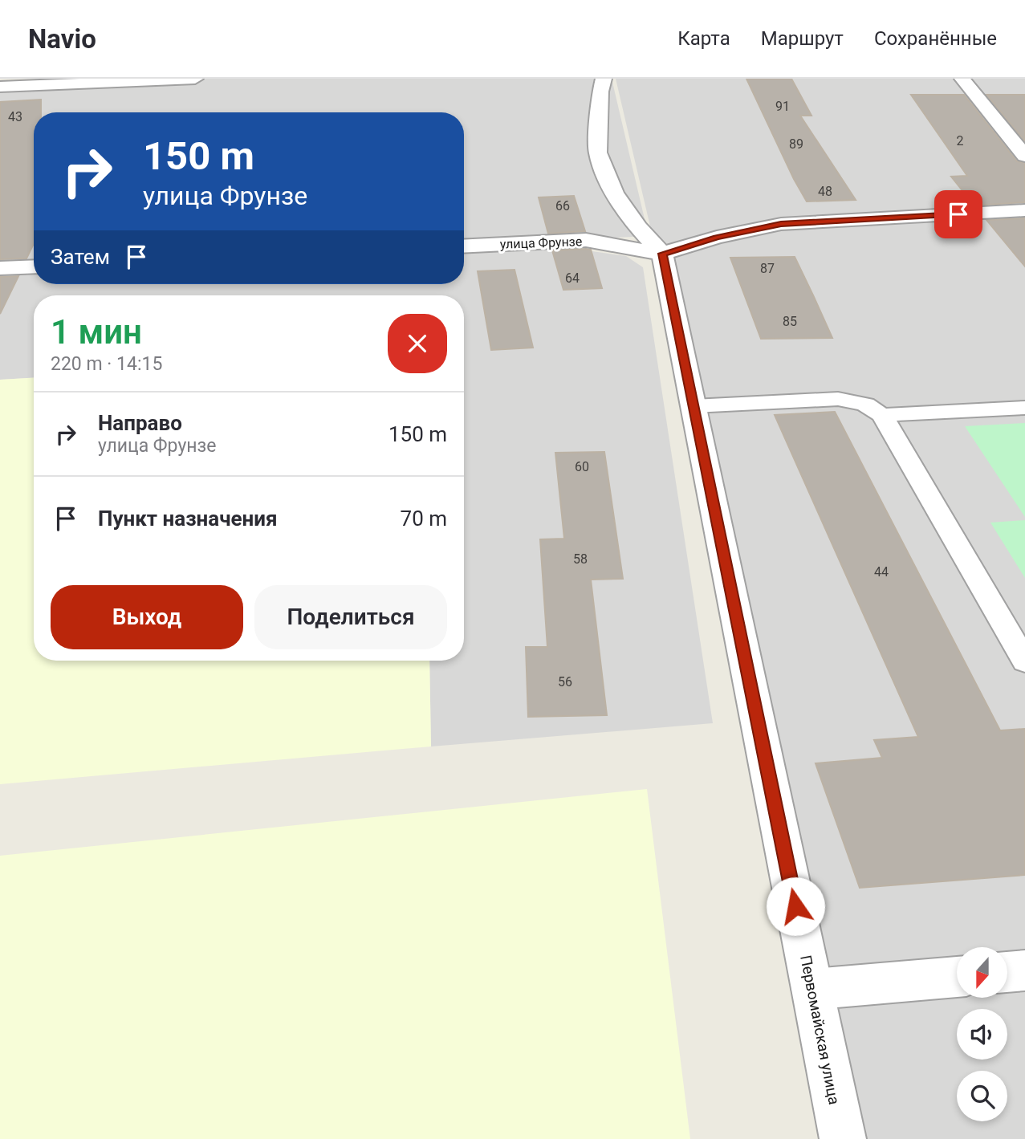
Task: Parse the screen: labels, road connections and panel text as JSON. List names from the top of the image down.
{
  "streets": {
    "street": ["улица Фрунзе", "Первомайская улица"]
  },
  "crossings": [
    ["улица Фрунзе", "Первомайская улица"]
  ],
  "house_numbers": [
    "91",
    "43",
    "2",
    "89",
    "48",
    "66",
    "87",
    "64",
    "85",
    "60",
    "58",
    "44",
    "56"
  ],
  "north": "bottom",
  "page": {
    "header": "Navio",
    "nav": ["Карта", "Маршрут", "Сохранённые"],
    "turn": ["150 m", "улица Фрунзе"],
    "then": "Затем",
    "heading": ["1 мин", "220 m · 14:15"],
    "list": [
      {
        "name": "Направо",
        "note": "улица Фрунзе",
        "value": "150 m"
      },
      {
        "name": "Пункт назначения",
        "value": "70 m"
      }
    ],
    "buttons": ["Выход", "Поделиться"]
  }
}
